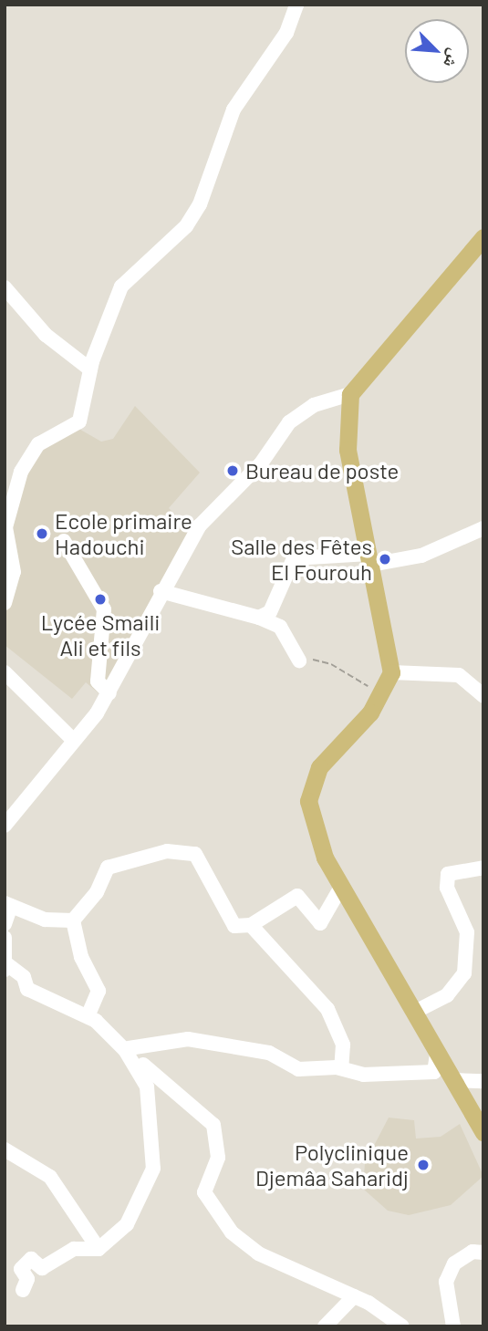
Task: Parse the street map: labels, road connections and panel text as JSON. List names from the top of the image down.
{
  "places": [
    "Bureau de poste",
    "Ecole primaire Hadouchi",
    "Salle des Fêtes El Fourouh",
    "Lycée Smaili Ali et fils",
    "Polyclinique Djemâa Saharidj"
  ],
  "north": "bottom right"
}
